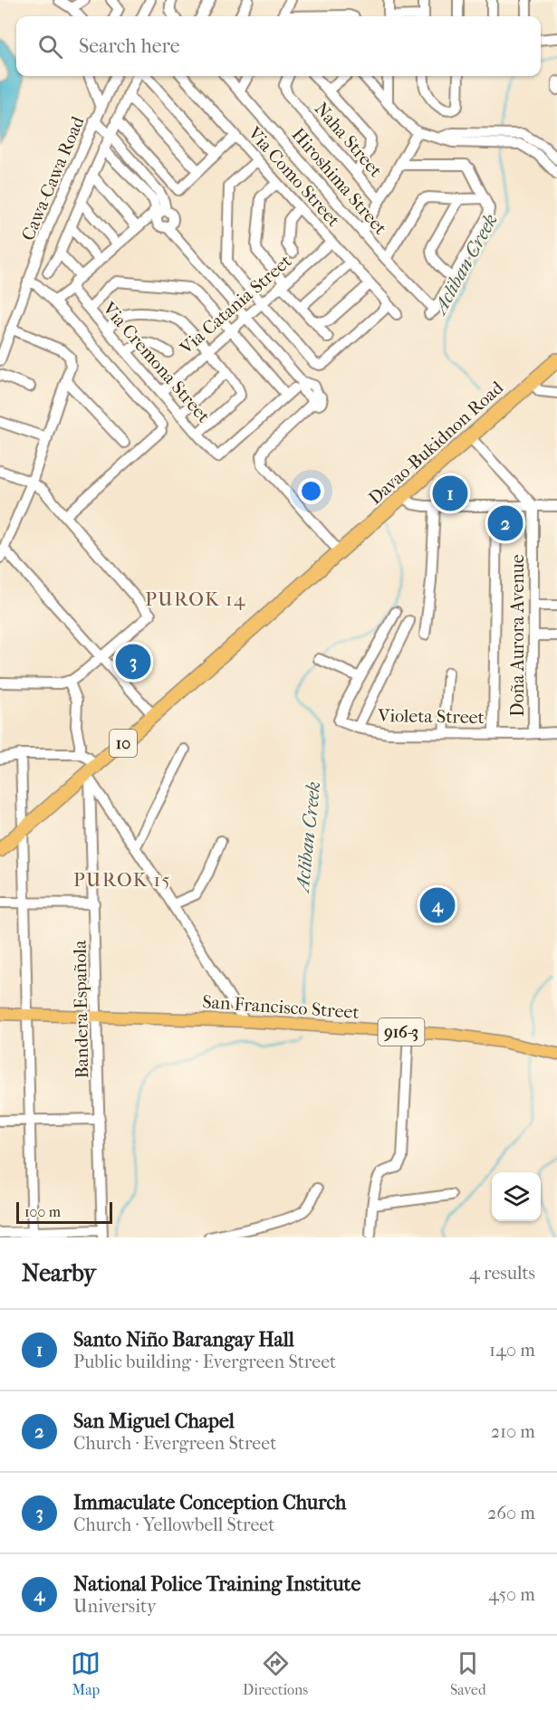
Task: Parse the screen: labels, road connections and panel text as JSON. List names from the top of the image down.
{
  "streets": {
    "highway": ["Davao-Bukidnon Road", "10"],
    "main road": ["San Francisco Street", "916-3"],
    "street": [
      "Naha Street",
      "Via Como Street",
      "Cawa-Cawa Road",
      "Hiroshima Street",
      "Via Catania Street",
      "Via Cremona Street",
      "Doña Aurora Avenue",
      "Violeta Street",
      "Bandera Española"
    ]
  },
  "crossings": [
    ["Via Como Street", "Via Catania Street"],
    ["Via Catania Street", "Via Cremona Street"],
    ["Davao-Bukidnon Road", "10"],
    ["Doña Aurora Avenue", "Violeta Street"],
    ["10", "Bandera Española"],
    ["San Francisco Street", "Bandera Española"]
  ],
  "districts": ["PUROK 14", "PUROK 15"],
  "water": ["Acliban Creek"],
  "scale_bar": "100 m",
  "page": {
    "search": "Search here",
    "pins": [
      "1",
      "2",
      "3",
      "4"
    ],
    "scale": "100 m",
    "heading": ["Nearby", "4 results"],
    "list": [
      {
        "mark": "1",
        "name": "Santo Niño Barangay Hall",
        "note": "Public building · Evergreen Street",
        "value": "140 m"
      },
      {
        "mark": "2",
        "name": "San Miguel Chapel",
        "note": "Church · Evergreen Street",
        "value": "210 m"
      },
      {
        "mark": "3",
        "name": "Immaculate Conception Church",
        "note": "Church · Yellowbell Street",
        "value": "260 m"
      },
      {
        "mark": "4",
        "name": "National Police Training Institute",
        "note": "University",
        "value": "450 m"
      }
    ],
    "nav": ["Map", "Directions", "Saved"]
  }
}
